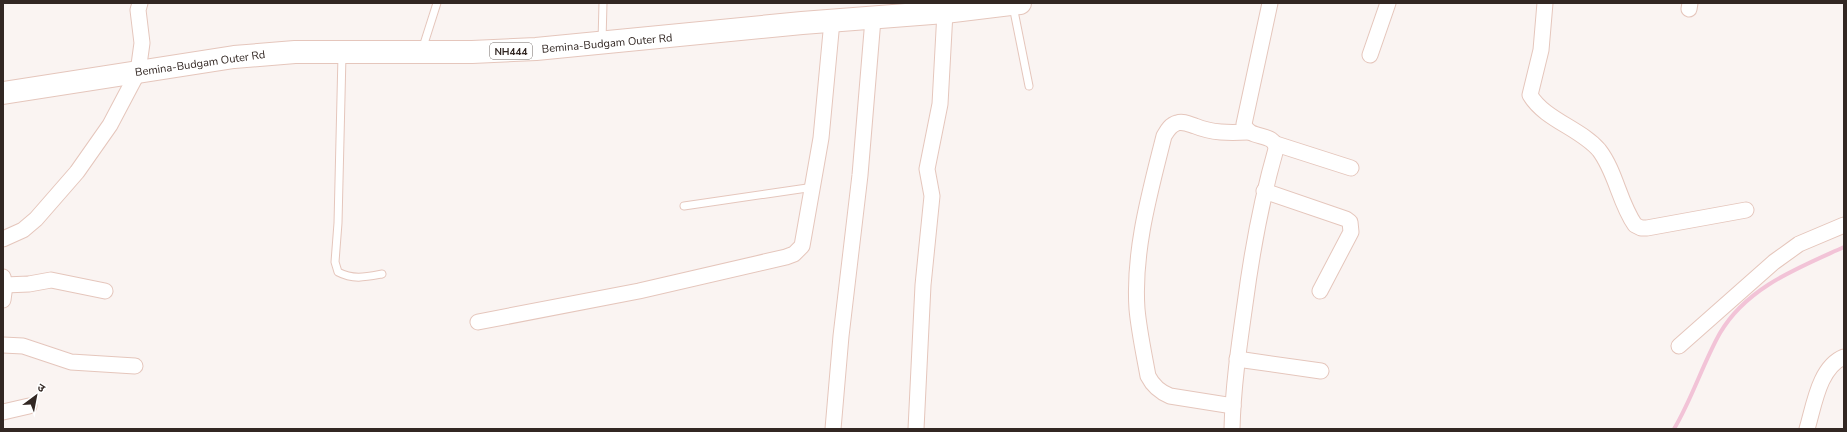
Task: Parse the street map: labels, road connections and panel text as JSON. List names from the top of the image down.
{
  "streets": {
    "highway": ["Bemina-Budgam Outer Rd", "NH444"]
  },
  "north": "top right"
}
